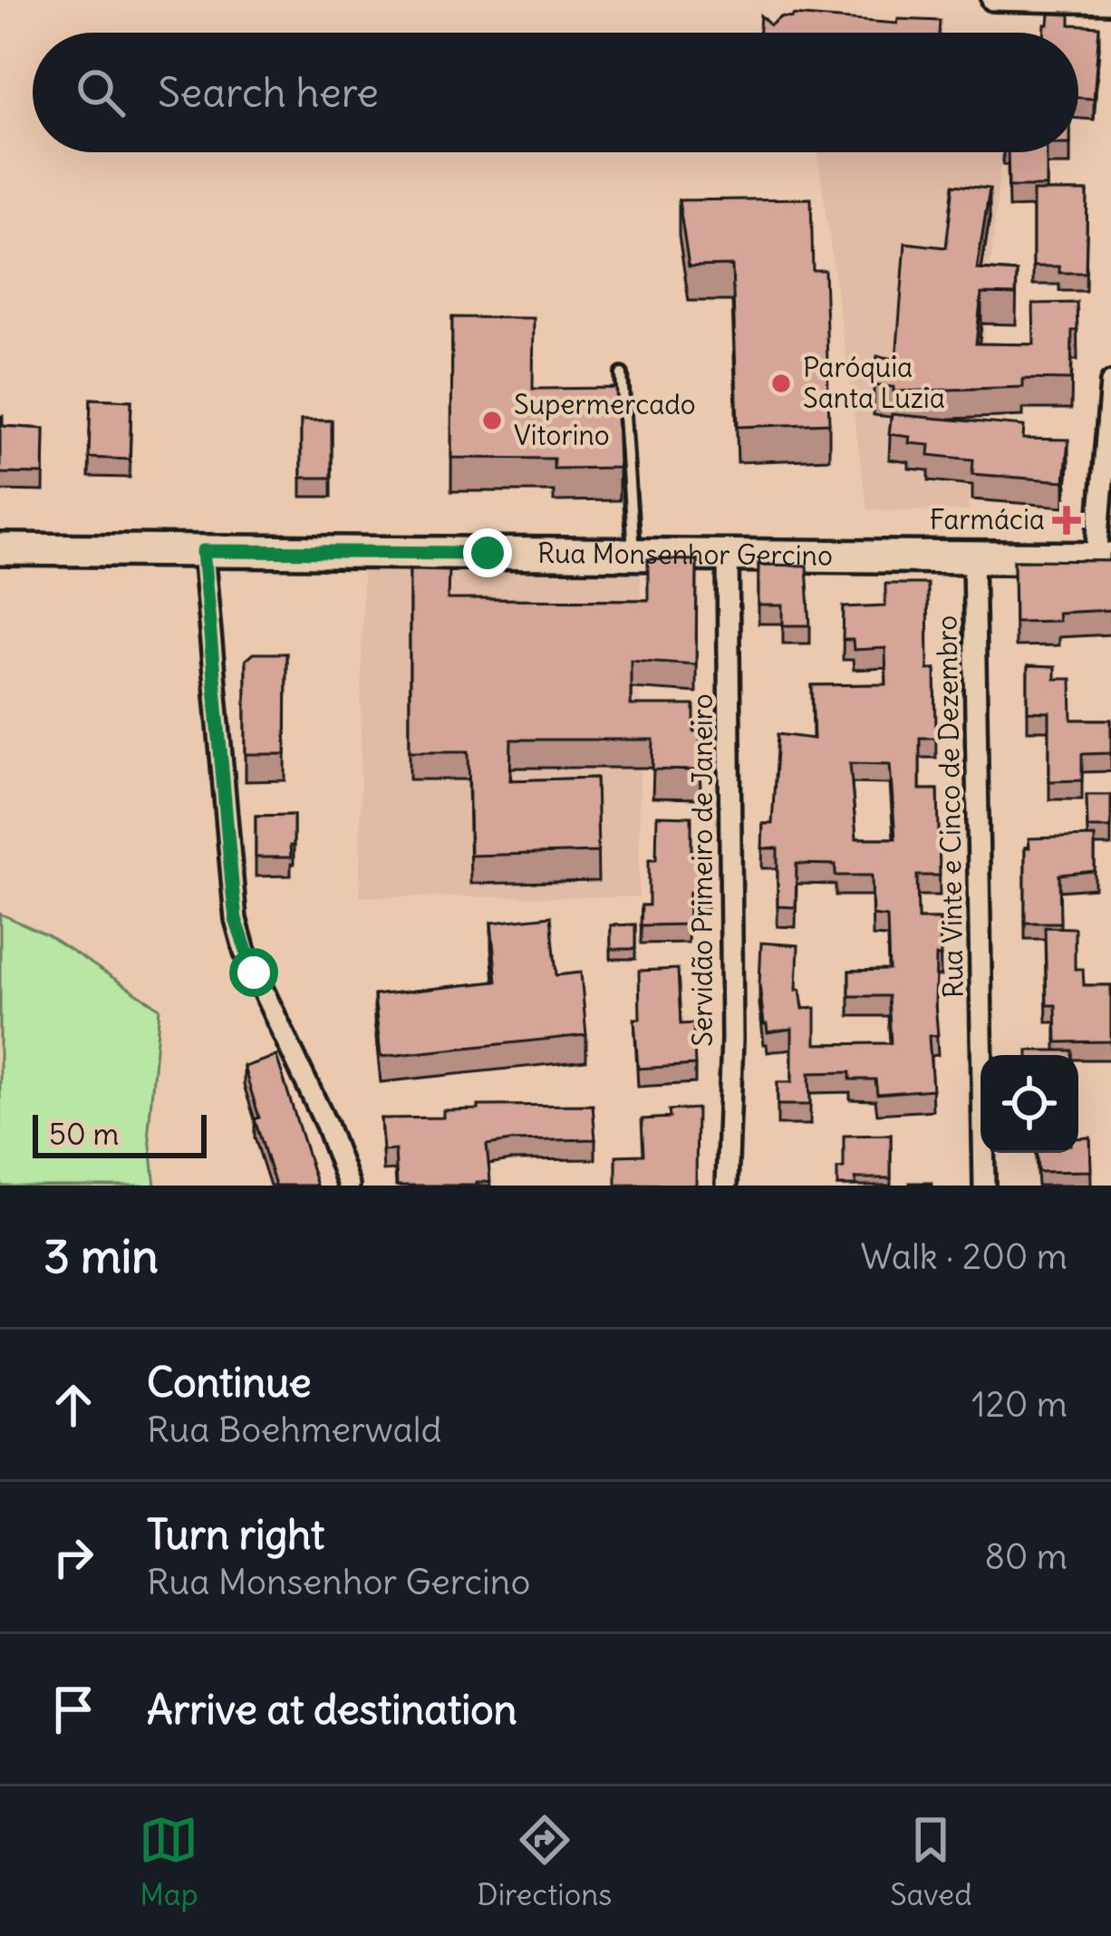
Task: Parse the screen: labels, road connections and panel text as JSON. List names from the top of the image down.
{
  "streets": {
    "main road": ["Rua Monsenhor Gercino"],
    "street": ["Rua Vinte e Cinco de Dezembro", "Servidão Primeiro de Janeiro"]
  },
  "crossings": [
    ["Rua Monsenhor Gercino", "Rua Vinte e Cinco de Dezembro"],
    ["Rua Monsenhor Gercino", "Servidão Primeiro de Janeiro"]
  ],
  "places": {
    "other": ["Paróquia Santa Luzia", "Supermercado Vitorino"],
    "health": ["Farmácia"]
  },
  "scale_bar": "50 m",
  "page": {
    "search": "Search here",
    "scale": "50 m",
    "heading": ["3 min", "Walk · 200 m"],
    "list": [
      ["Continue", "Rua Boehmerwald", "120 m"],
      ["Turn right", "Rua Monsenhor Gercino", "80 m"],
      "Arrive at destination"
    ],
    "nav": ["Map", "Directions", "Saved"]
  }
}
